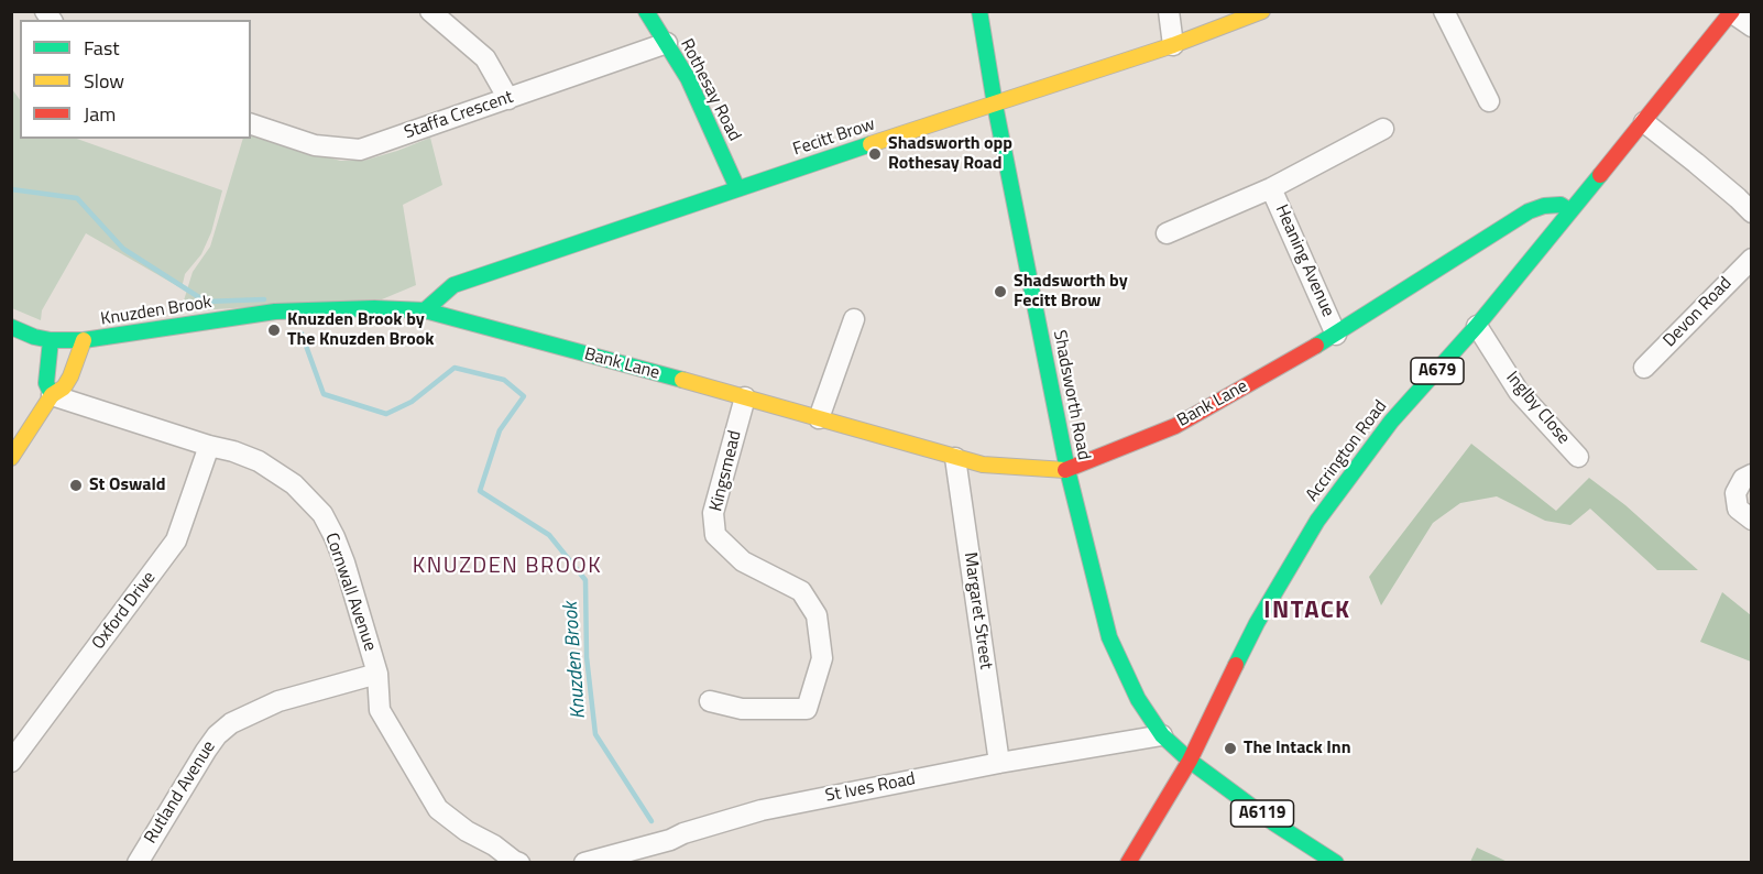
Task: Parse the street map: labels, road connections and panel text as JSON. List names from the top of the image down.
{
  "streets": {
    "main road": [
      "Rothesay Road",
      "Fecitt Brow",
      "Knuzden Brook",
      "Bank Lane",
      "A679",
      "Shadsworth Road",
      "Accrington Road",
      "A6119"
    ],
    "street": [
      "Staffa Crescent",
      "Heaning Avenue",
      "Devon Road",
      "Inglby Close",
      "Kingsmead",
      "Cornwall Avenue",
      "Oxford Drive",
      "Margaret Street",
      "St Ives Road",
      "Rutland Avenue"
    ]
  },
  "crossings": [
    ["Rothesay Road", "Staffa Crescent"],
    ["Rothesay Road", "Fecitt Brow"],
    ["Fecitt Brow", "Knuzden Brook"],
    ["Fecitt Brow", "Bank Lane"],
    ["Fecitt Brow", "Shadsworth Road"],
    ["Heaning Avenue", "Bank Lane"],
    ["Knuzden Brook", "Bank Lane"],
    ["Bank Lane", "Shadsworth Road"],
    ["Bank Lane", "Accrington Road"],
    ["Bank Lane", "Kingsmead"],
    ["Bank Lane", "Margaret Street"],
    ["Shadsworth Road", "Accrington Road"],
    ["Shadsworth Road", "St Ives Road"],
    ["Shadsworth Road", "A6119"],
    ["Inglby Close", "Accrington Road"],
    ["Accrington Road", "A6119"],
    ["Cornwall Avenue", "Oxford Drive"],
    ["Cornwall Avenue", "Rutland Avenue"],
    ["Margaret Street", "St Ives Road"]
  ],
  "districts": ["KNUZDEN BROOK", "INTACK"],
  "water": ["Knuzden Brook"],
  "places": [
    "Shadsworth opp Rothesay Road",
    "Shadsworth by Fecitt Brow",
    "Knuzden Brook by The Knuzden Brook",
    "St Oswald",
    "The Intack Inn"
  ],
  "legend": ["Fast", "Slow", "Jam"]
}
